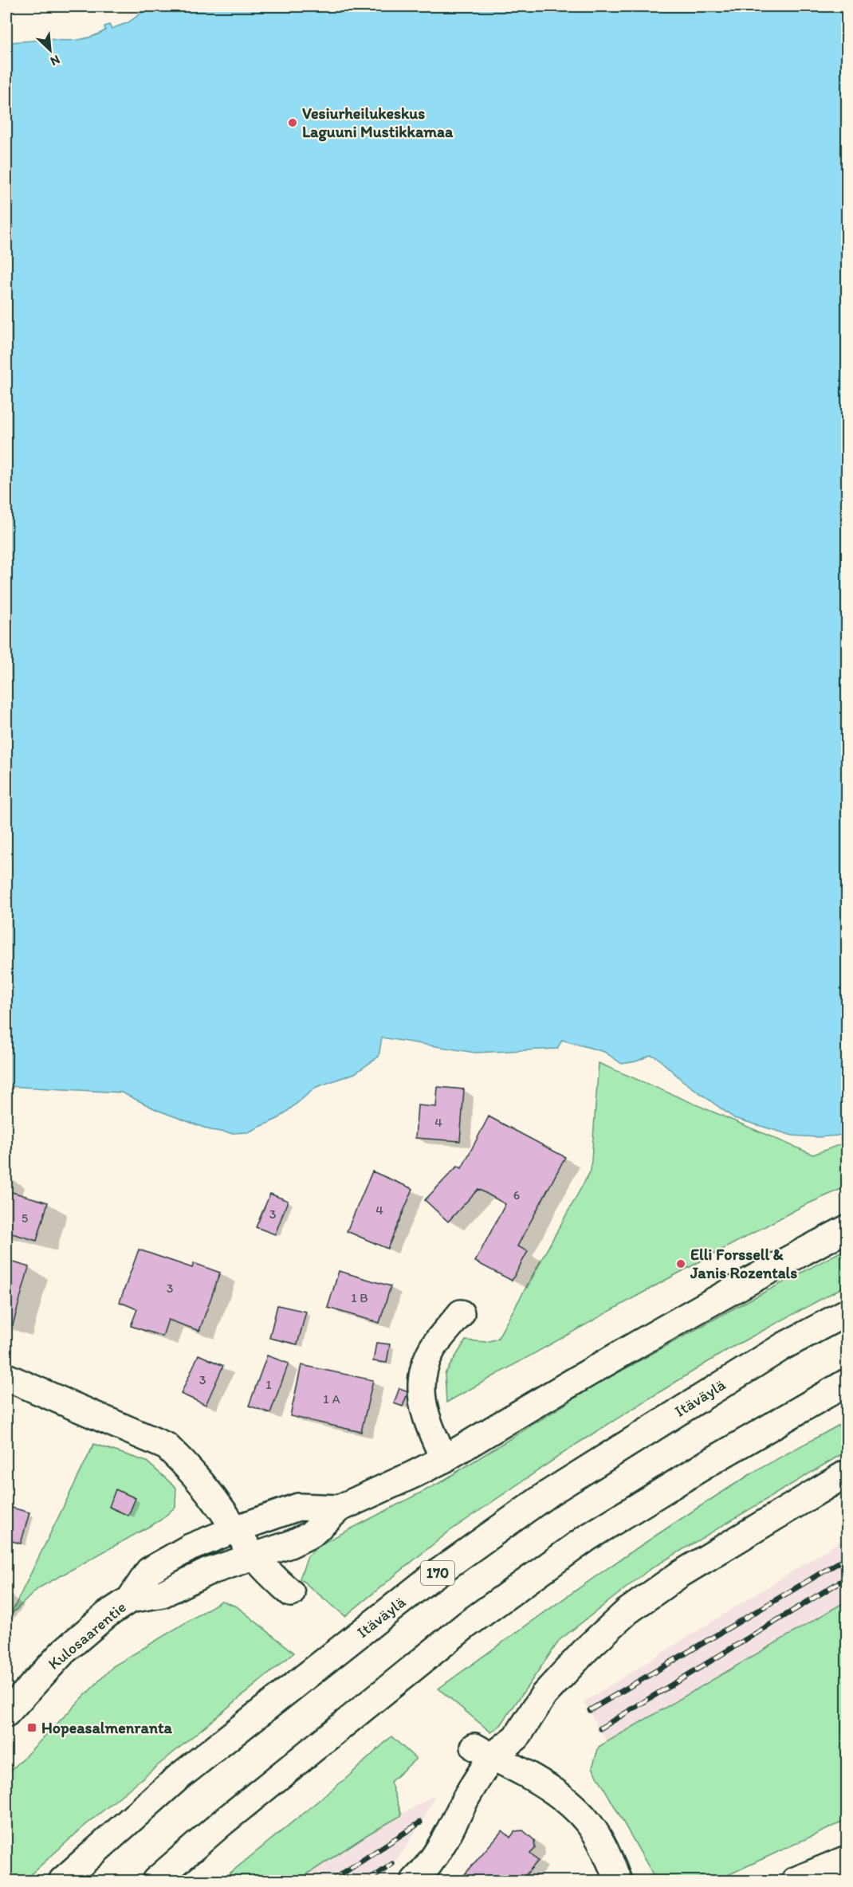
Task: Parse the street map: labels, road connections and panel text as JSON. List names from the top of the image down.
{
  "streets": {
    "main road": ["Itäväylä", "170", "Kulosaarentie"]
  },
  "places": {
    "other": ["Vesiurheilukeskus Laguuni Mustikkamaa", "Elli Forssell & Janis Rozentals"],
    "transit": ["Hopeasalmenranta"]
  },
  "house_numbers": [
    "4",
    "6",
    "4",
    "3",
    "5",
    "3",
    "1 B",
    "3",
    "1",
    "1 A"
  ],
  "north": "bottom right"
}
